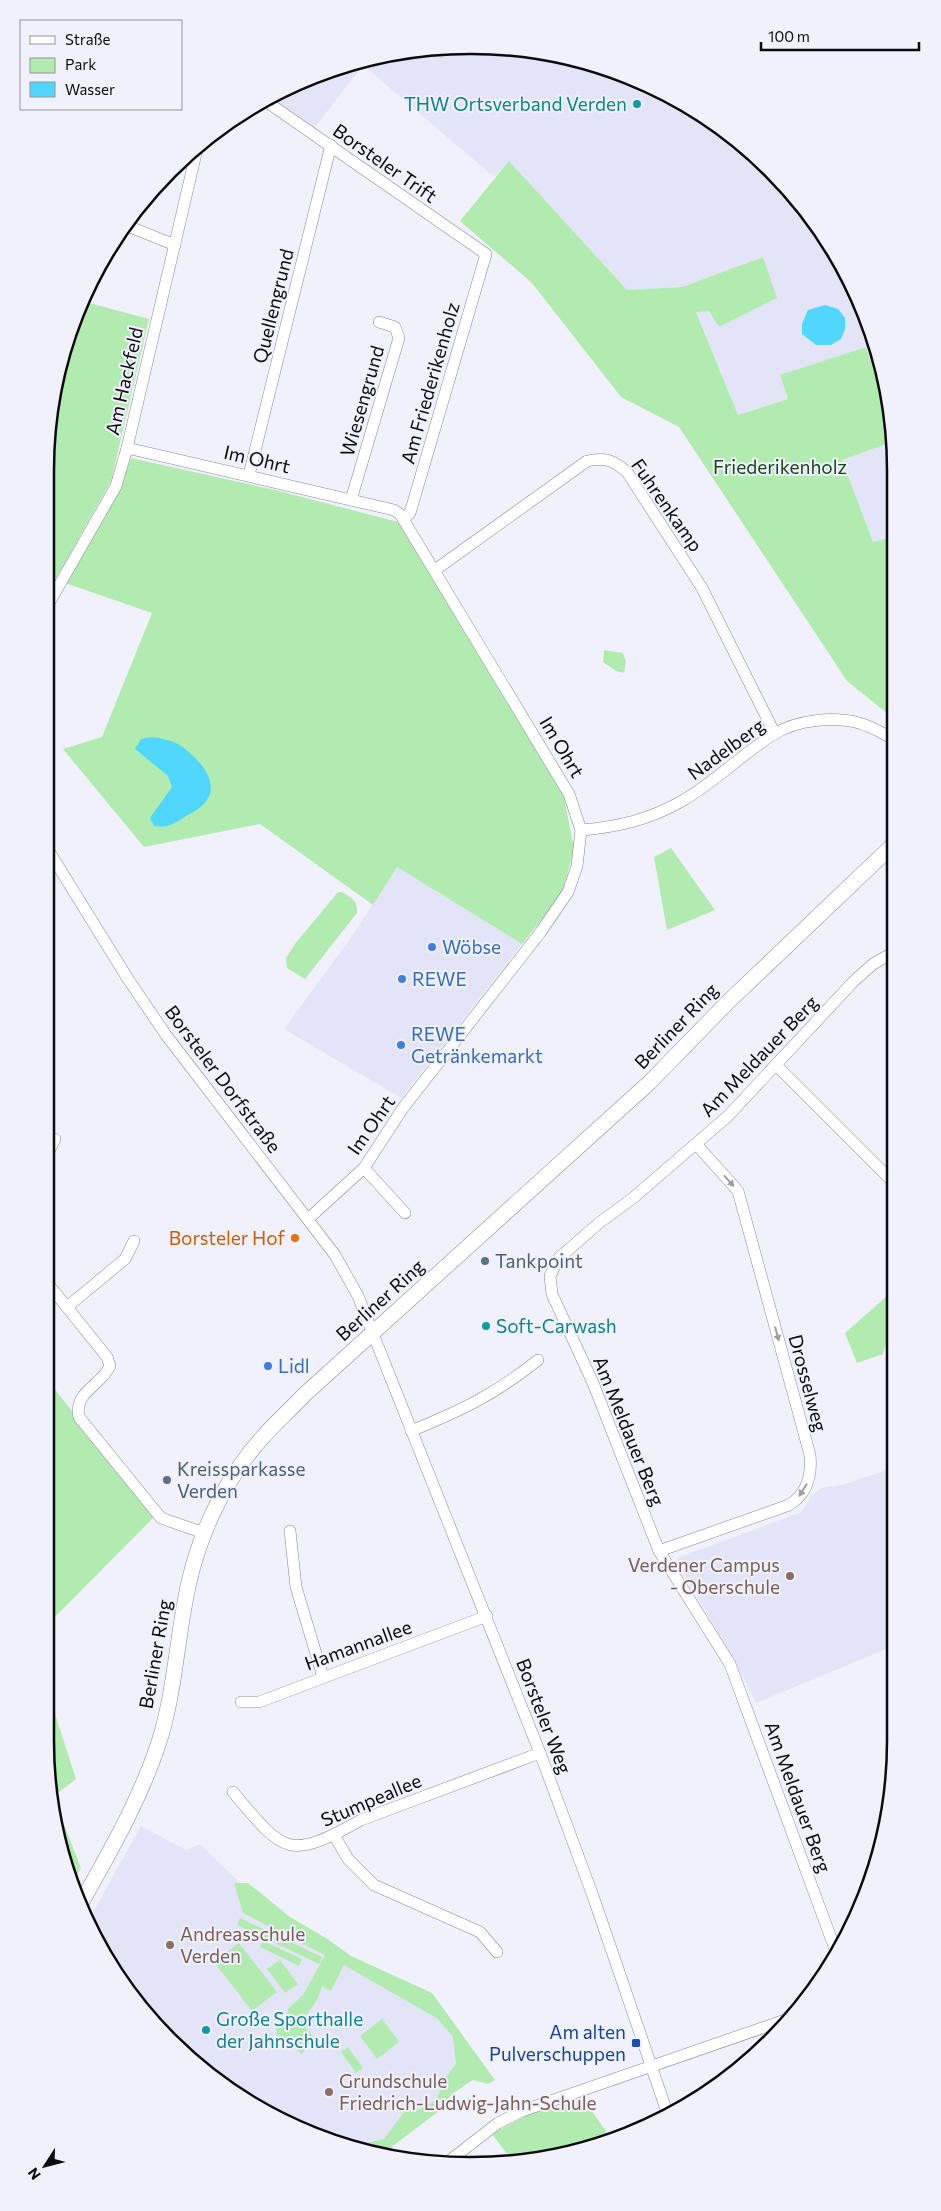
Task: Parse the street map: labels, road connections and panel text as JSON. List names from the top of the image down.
{
  "streets": {
    "street": [
      "Borsteler Trift",
      "Quellengrund",
      "Am Hackfeld",
      "Am Friederikenholz",
      "Wiesengrund",
      "Im Ohrt",
      "Fuhrenkamp",
      "Nadelberg",
      "Berliner Ring",
      "Am Meldauer Berg",
      "Borsteler Dorfstraße",
      "Drosselweg",
      "Hamannallee",
      "Borsteler Weg",
      "Stumpeallee"
    ]
  },
  "crossings": [
    ["Borsteler Trift", "Quellengrund"],
    ["Borsteler Trift", "Am Friederikenholz"],
    ["Quellengrund", "Im Ohrt"],
    ["Am Hackfeld", "Im Ohrt"],
    ["Am Friederikenholz", "Im Ohrt"],
    ["Wiesengrund", "Im Ohrt"],
    ["Im Ohrt", "Fuhrenkamp"],
    ["Im Ohrt", "Nadelberg"],
    ["Im Ohrt", "Borsteler Dorfstraße"],
    ["Fuhrenkamp", "Nadelberg"],
    ["Berliner Ring", "Borsteler Dorfstraße"],
    ["Berliner Ring", "Borsteler Weg"],
    ["Am Meldauer Berg", "Drosselweg"],
    ["Borsteler Dorfstraße", "Borsteler Weg"],
    ["Hamannallee", "Borsteler Weg"],
    ["Borsteler Weg", "Stumpeallee"]
  ],
  "parks": ["Friederikenholz"],
  "places": {
    "other": [
      "THW Ortsverband Verden",
      "Wöbse",
      "REWE",
      "REWE Getränkemarkt",
      "Borsteler Hof",
      "Tankpoint",
      "Soft-Carwash",
      "Lidl",
      "Kreissparkasse Verden",
      "Verdener Campus - Oberschule",
      "Andreasschule Verden",
      "Große Sporthalle der Jahnschule",
      "Grundschule Friedrich-Ludwig-Jahn-Schule"
    ],
    "transit": ["Am alten Pulverschuppen"]
  },
  "legend": ["Straße", "Park", "Wasser"],
  "scale_bar": "100 m",
  "north": "bottom left"
}
